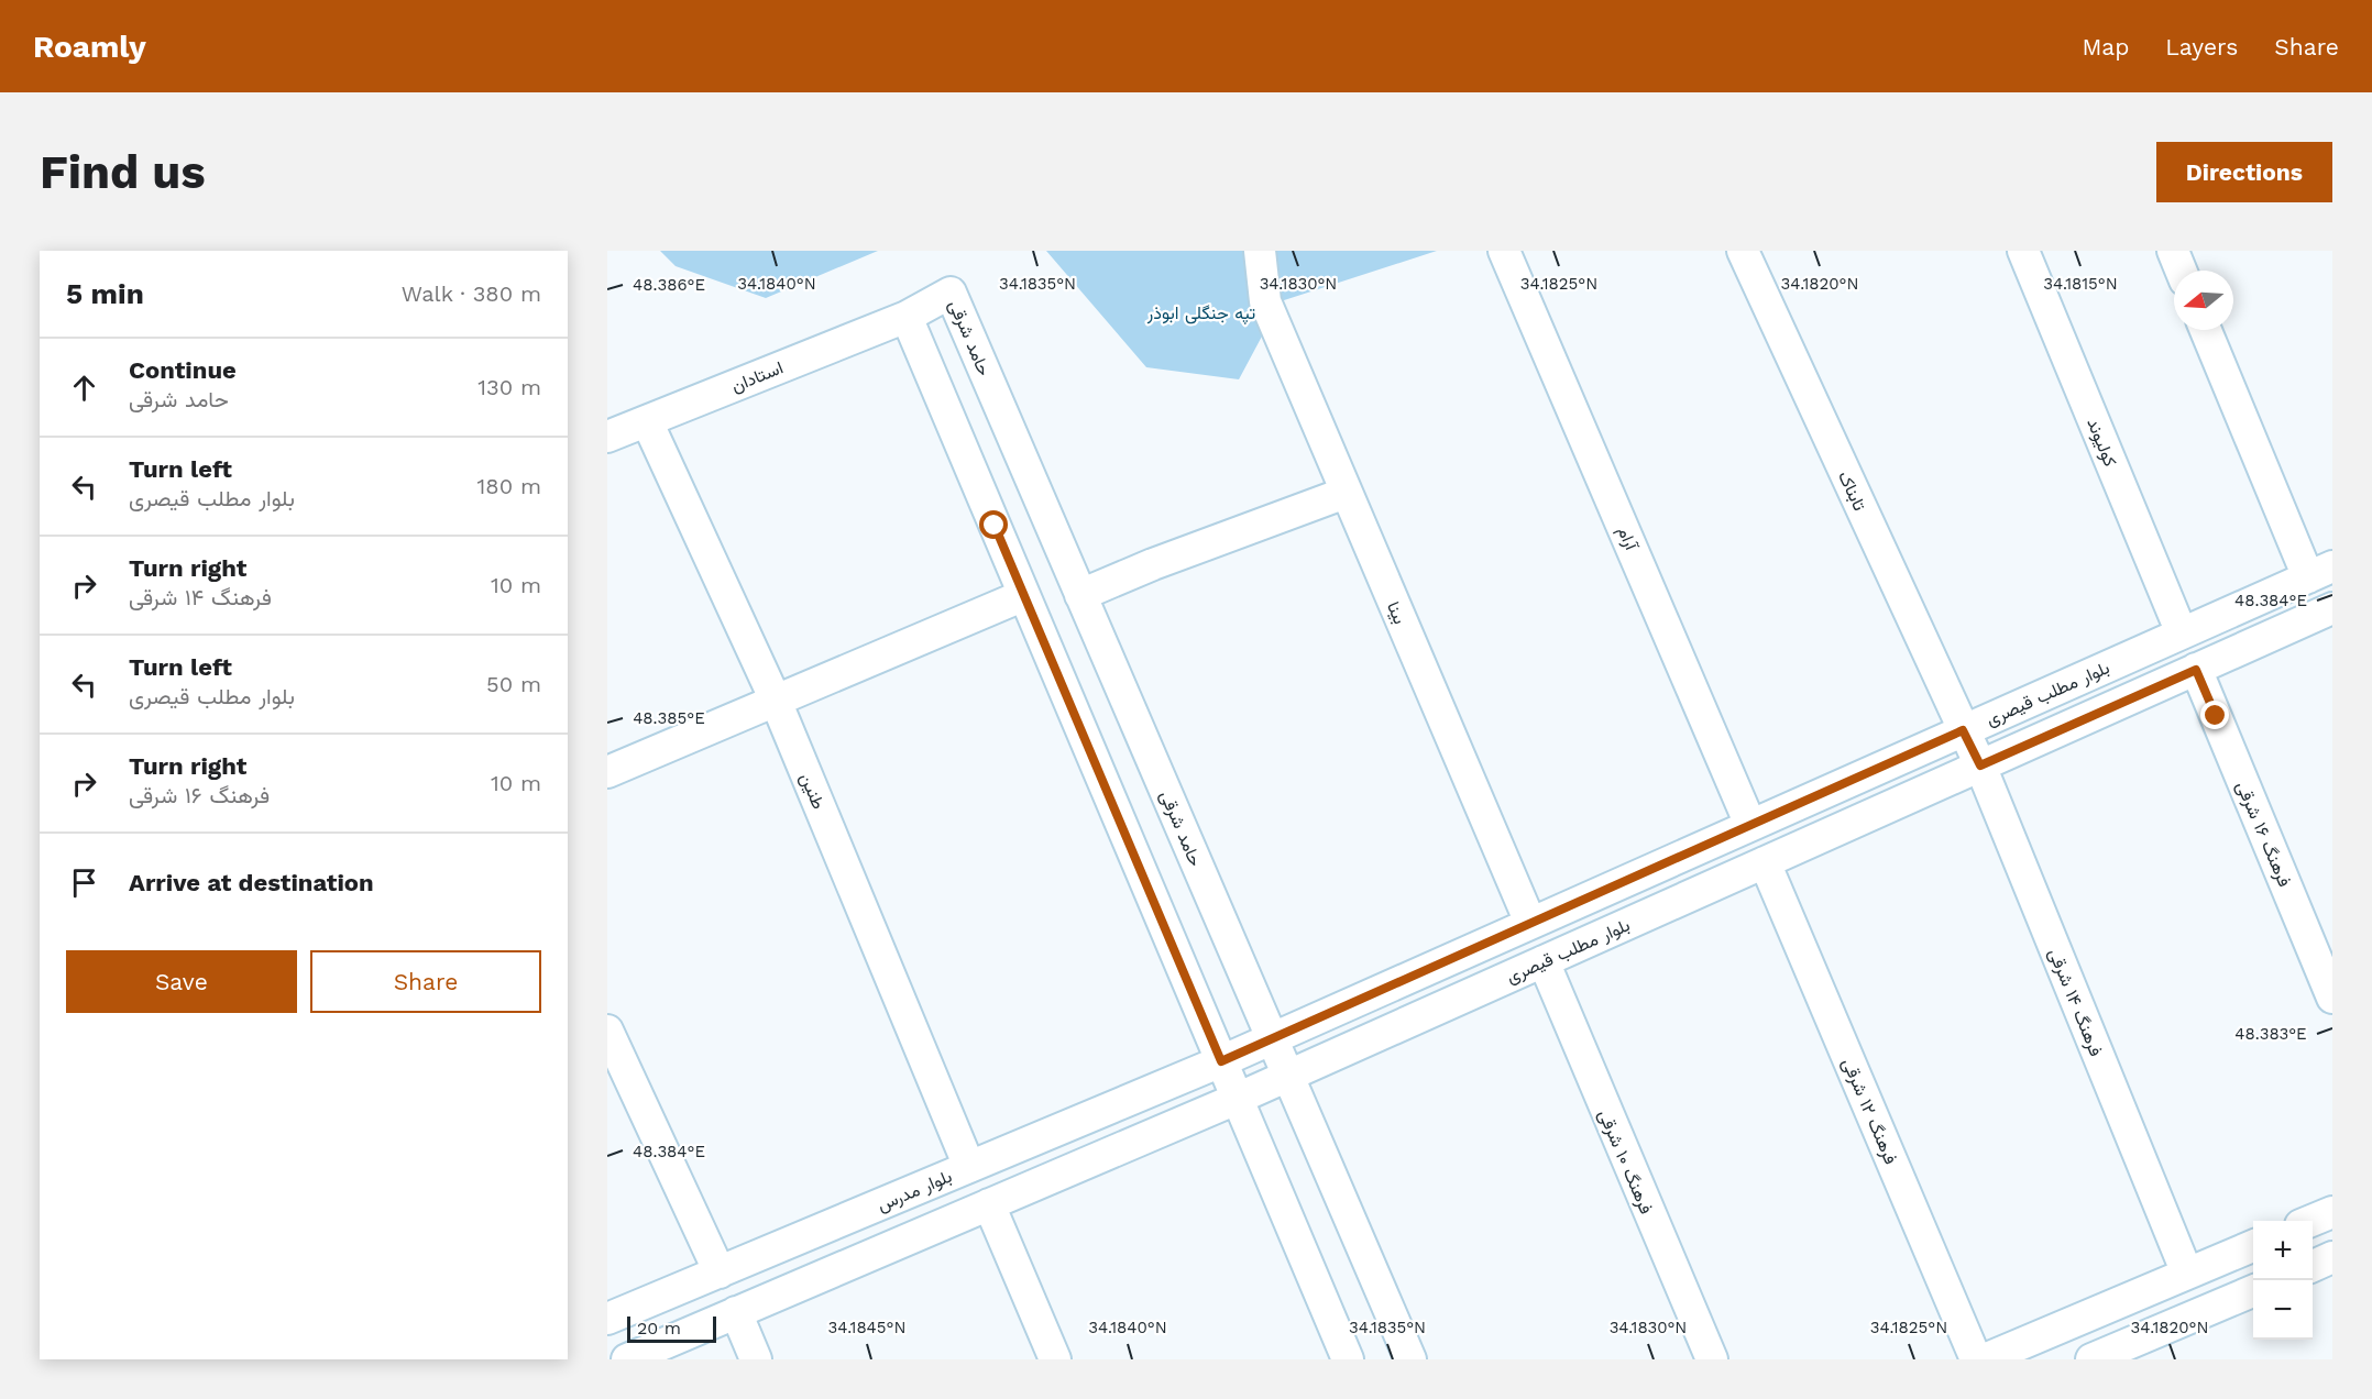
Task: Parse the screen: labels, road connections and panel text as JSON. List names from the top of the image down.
{
  "streets": {
    "street": [
      "حامد شرقی",
      "استادان",
      "کولیوند",
      "تابناک",
      "آرام",
      "بینا",
      "بلوار مطلب قیصری",
      "طنین",
      "فرهنگ ۱۶ شرقی",
      "فرهنگ ۱۴ شرقی",
      "فرهنگ ۱۲ شرقی",
      "فرهنگ ۱۰ شرقی",
      "بلوار مدرس"
    ]
  },
  "crossings": [
    ["حامد شرقی", "استادان"],
    ["حامد شرقی", "بلوار مطلب قیصری"],
    ["استادان", "طنین"],
    ["کولیوند", "بلوار مطلب قیصری"],
    ["تابناک", "بلوار مطلب قیصری"],
    ["تابناک", "فرهنگ ۱۴ شرقی"],
    ["آرام", "بلوار مطلب قیصری"],
    ["بینا", "بلوار مطلب قیصری"],
    ["بلوار مطلب قیصری", "فرهنگ ۱۶ شرقی"],
    ["بلوار مطلب قیصری", "فرهنگ ۱۴ شرقی"],
    ["بلوار مطلب قیصری", "فرهنگ ۱۲ شرقی"],
    ["بلوار مطلب قیصری", "فرهنگ ۱۰ شرقی"],
    ["بلوار مطلب قیصری", "بلوار مدرس"],
    ["طنین", "بلوار مدرس"]
  ],
  "parks": ["تپه جنگلی ابوذر"],
  "scale_bar": "20 m",
  "north": "left",
  "page": {
    "header": "Roamly",
    "nav": ["Map", "Layers", "Share"],
    "buttons": [
      "Directions",
      ["Save", "Share"]
    ],
    "title": "Find us",
    "heading": ["5 min", "Walk · 380 m"],
    "list": [
      ["Continue", "حامد شرقی", "130 m"],
      ["Turn left", "بلوار مطلب قیصری", "180 m"],
      ["Turn right", "فرهنگ ۱۴ شرقی", "10 m"],
      ["Turn left", "بلوار مطلب قیصری", "50 m"],
      ["Turn right", "فرهنگ ۱۶ شرقی", "10 m"],
      "Arrive at destination"
    ],
    "map_buttons": ["+", "−"],
    "scale": "20 m"
  },
  "coordinates": [
    "34.1840°N",
    "34.1835°N",
    "34.1830°N",
    "34.1825°N",
    "34.1820°N",
    "34.1815°N",
    "48.386°E",
    "48.384°E",
    "48.385°E",
    "48.383°E",
    "34.1845°N"
  ]
}
